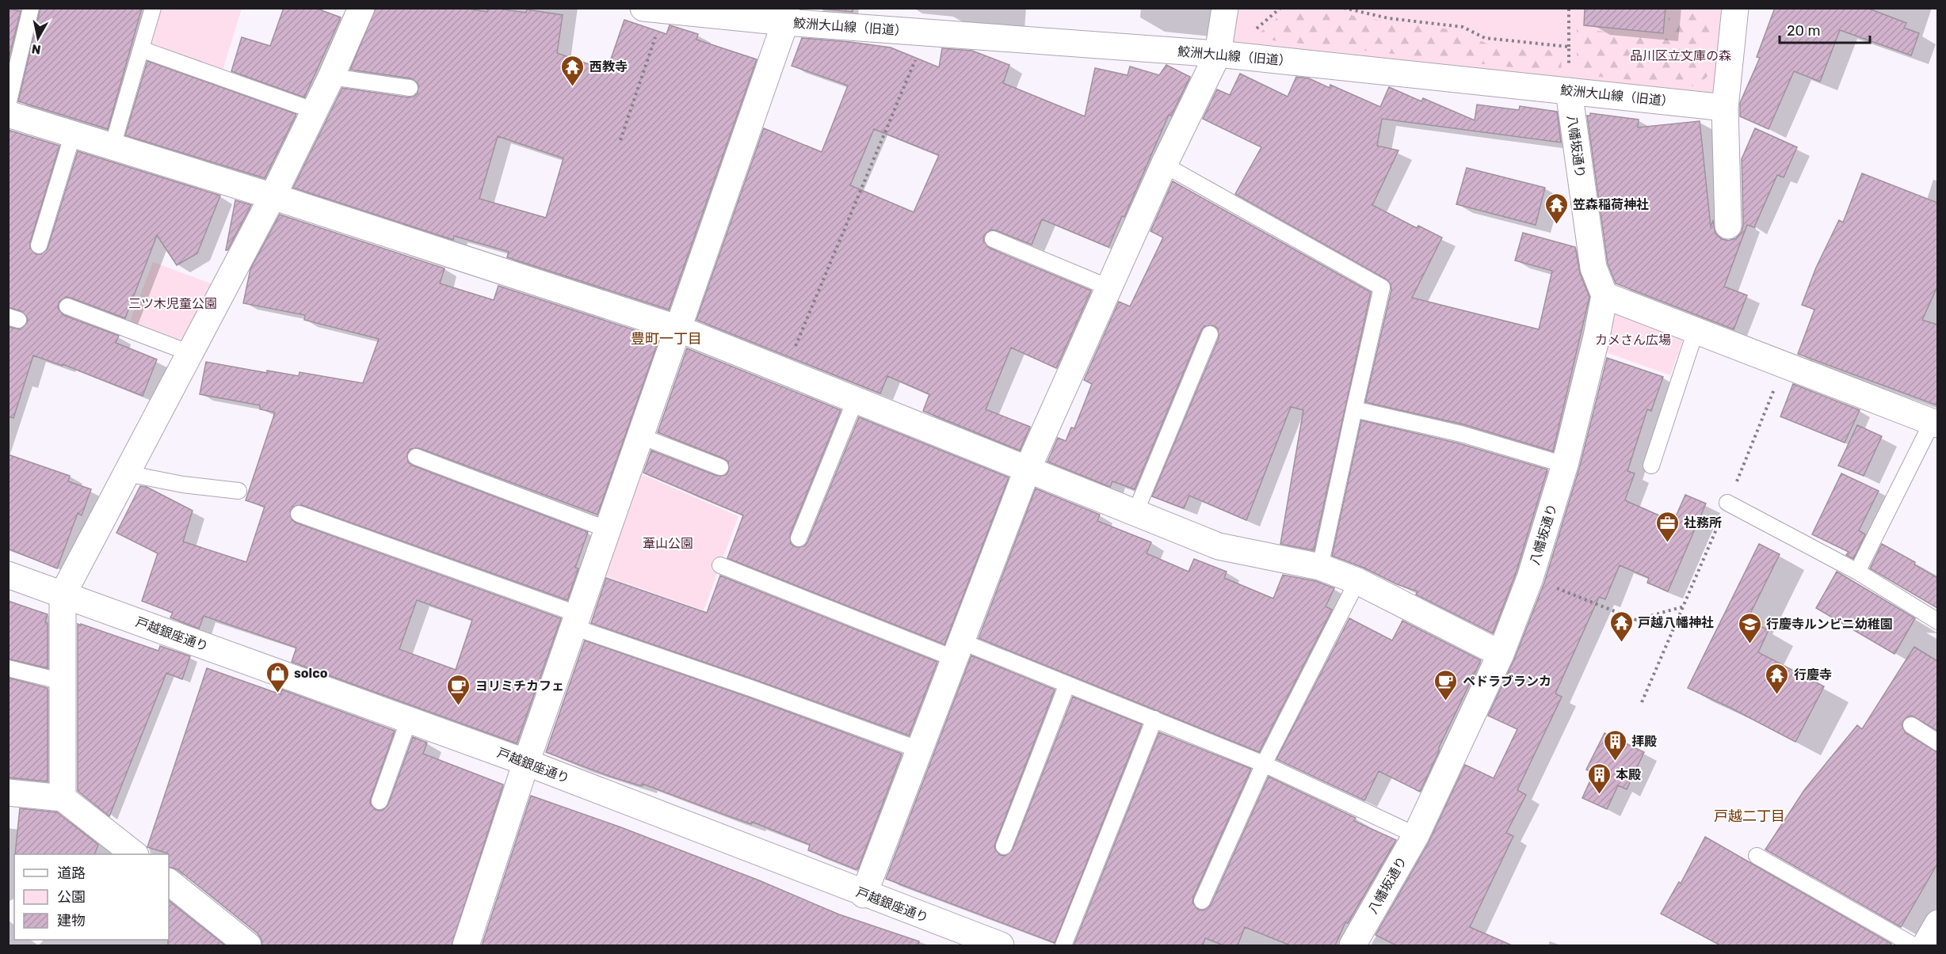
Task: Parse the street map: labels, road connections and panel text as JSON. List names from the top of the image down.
{
  "streets": {
    "street": ["鮫洲大山線（旧道）", "八幡坂通り", "戸越銀座通り"]
  },
  "crossings": [
    ["鮫洲大山線（旧道）", "八幡坂通り"]
  ],
  "districts": ["豊町一丁目", "戸越二丁目"],
  "parks": [
    "品川区立文庫の森",
    "三ツ木児童公園",
    "カメさん広場",
    "葦山公園"
  ],
  "places": {
    "temple": [
      "西教寺",
      "笠森稲荷神社",
      "戸越八幡神社",
      "行慶寺"
    ],
    "office": ["社務所"],
    "school or university": ["行慶寺ルンビニ幼稚園"],
    "shop": ["solco"],
    "cafe": ["ペドラブランカ", "ヨリミチカフェ"],
    "building": ["拝殿", "本殿"]
  },
  "legend": ["道路", "公園", "建物"],
  "scale_bar": "20 m",
  "north": "bottom"
}
